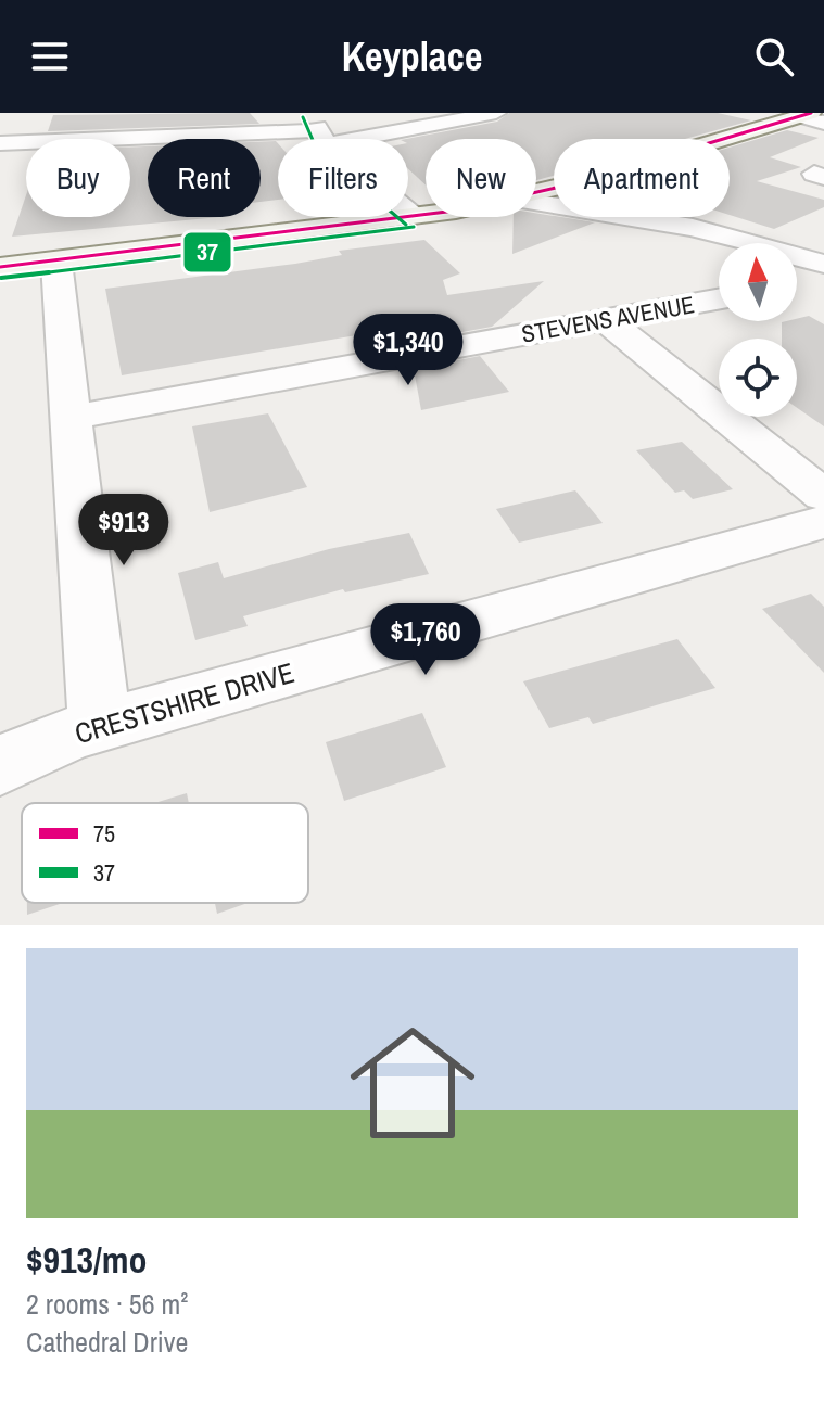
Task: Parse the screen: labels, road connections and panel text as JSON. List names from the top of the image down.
{
  "streets": {
    "street": ["STEVENS AVENUE", "CRESTSHIRE DRIVE"]
  },
  "lines": ["transit line 75", "transit line 37"],
  "legend": ["75", "37"],
  "north": "top",
  "page": {
    "header": "Keyplace",
    "chip": [
      "Buy",
      "Rent",
      "Filters",
      "New",
      "Apartment"
    ],
    "price": ["$1,340", "$913", "$1,760"],
    "list": [
      {
        "name": "$913/mo",
        "note": "2 rooms · 56 m² · Cathedral Drive"
      }
    ]
  }
}
